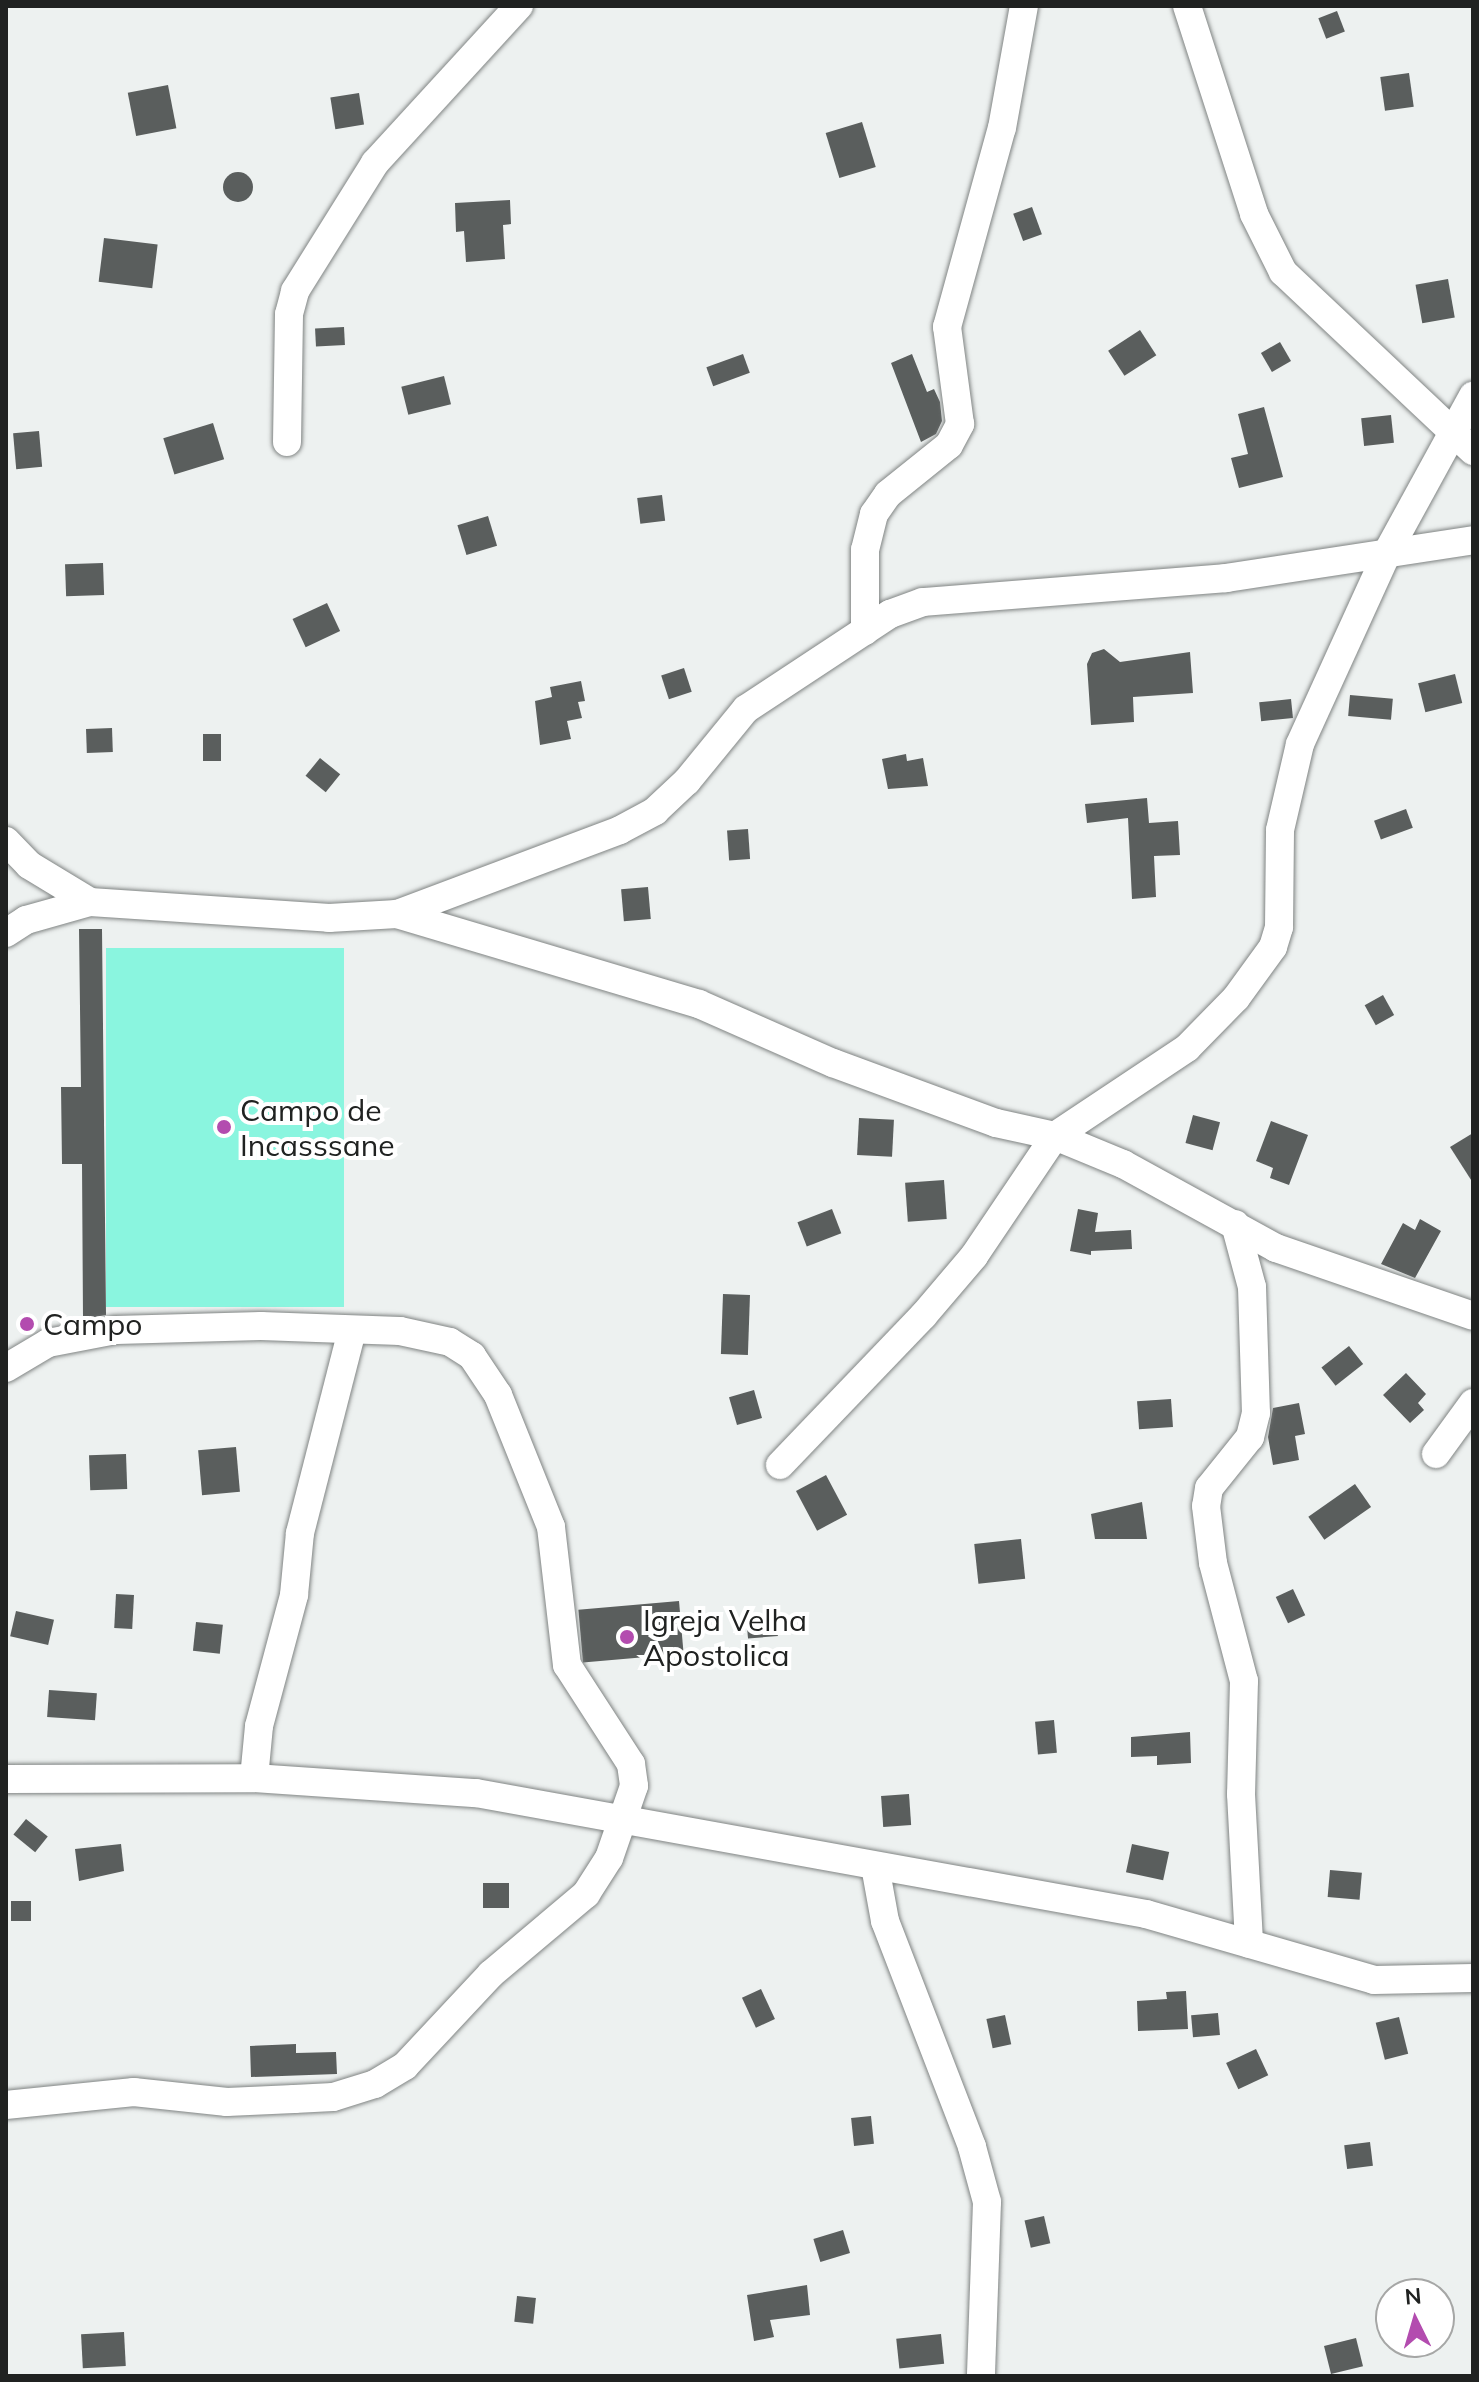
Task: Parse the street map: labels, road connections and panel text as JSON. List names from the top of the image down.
{
  "places": ["Campo de Incasssane", "Campo", "Igreja Velha Apostolica"],
  "north": "top"
}
